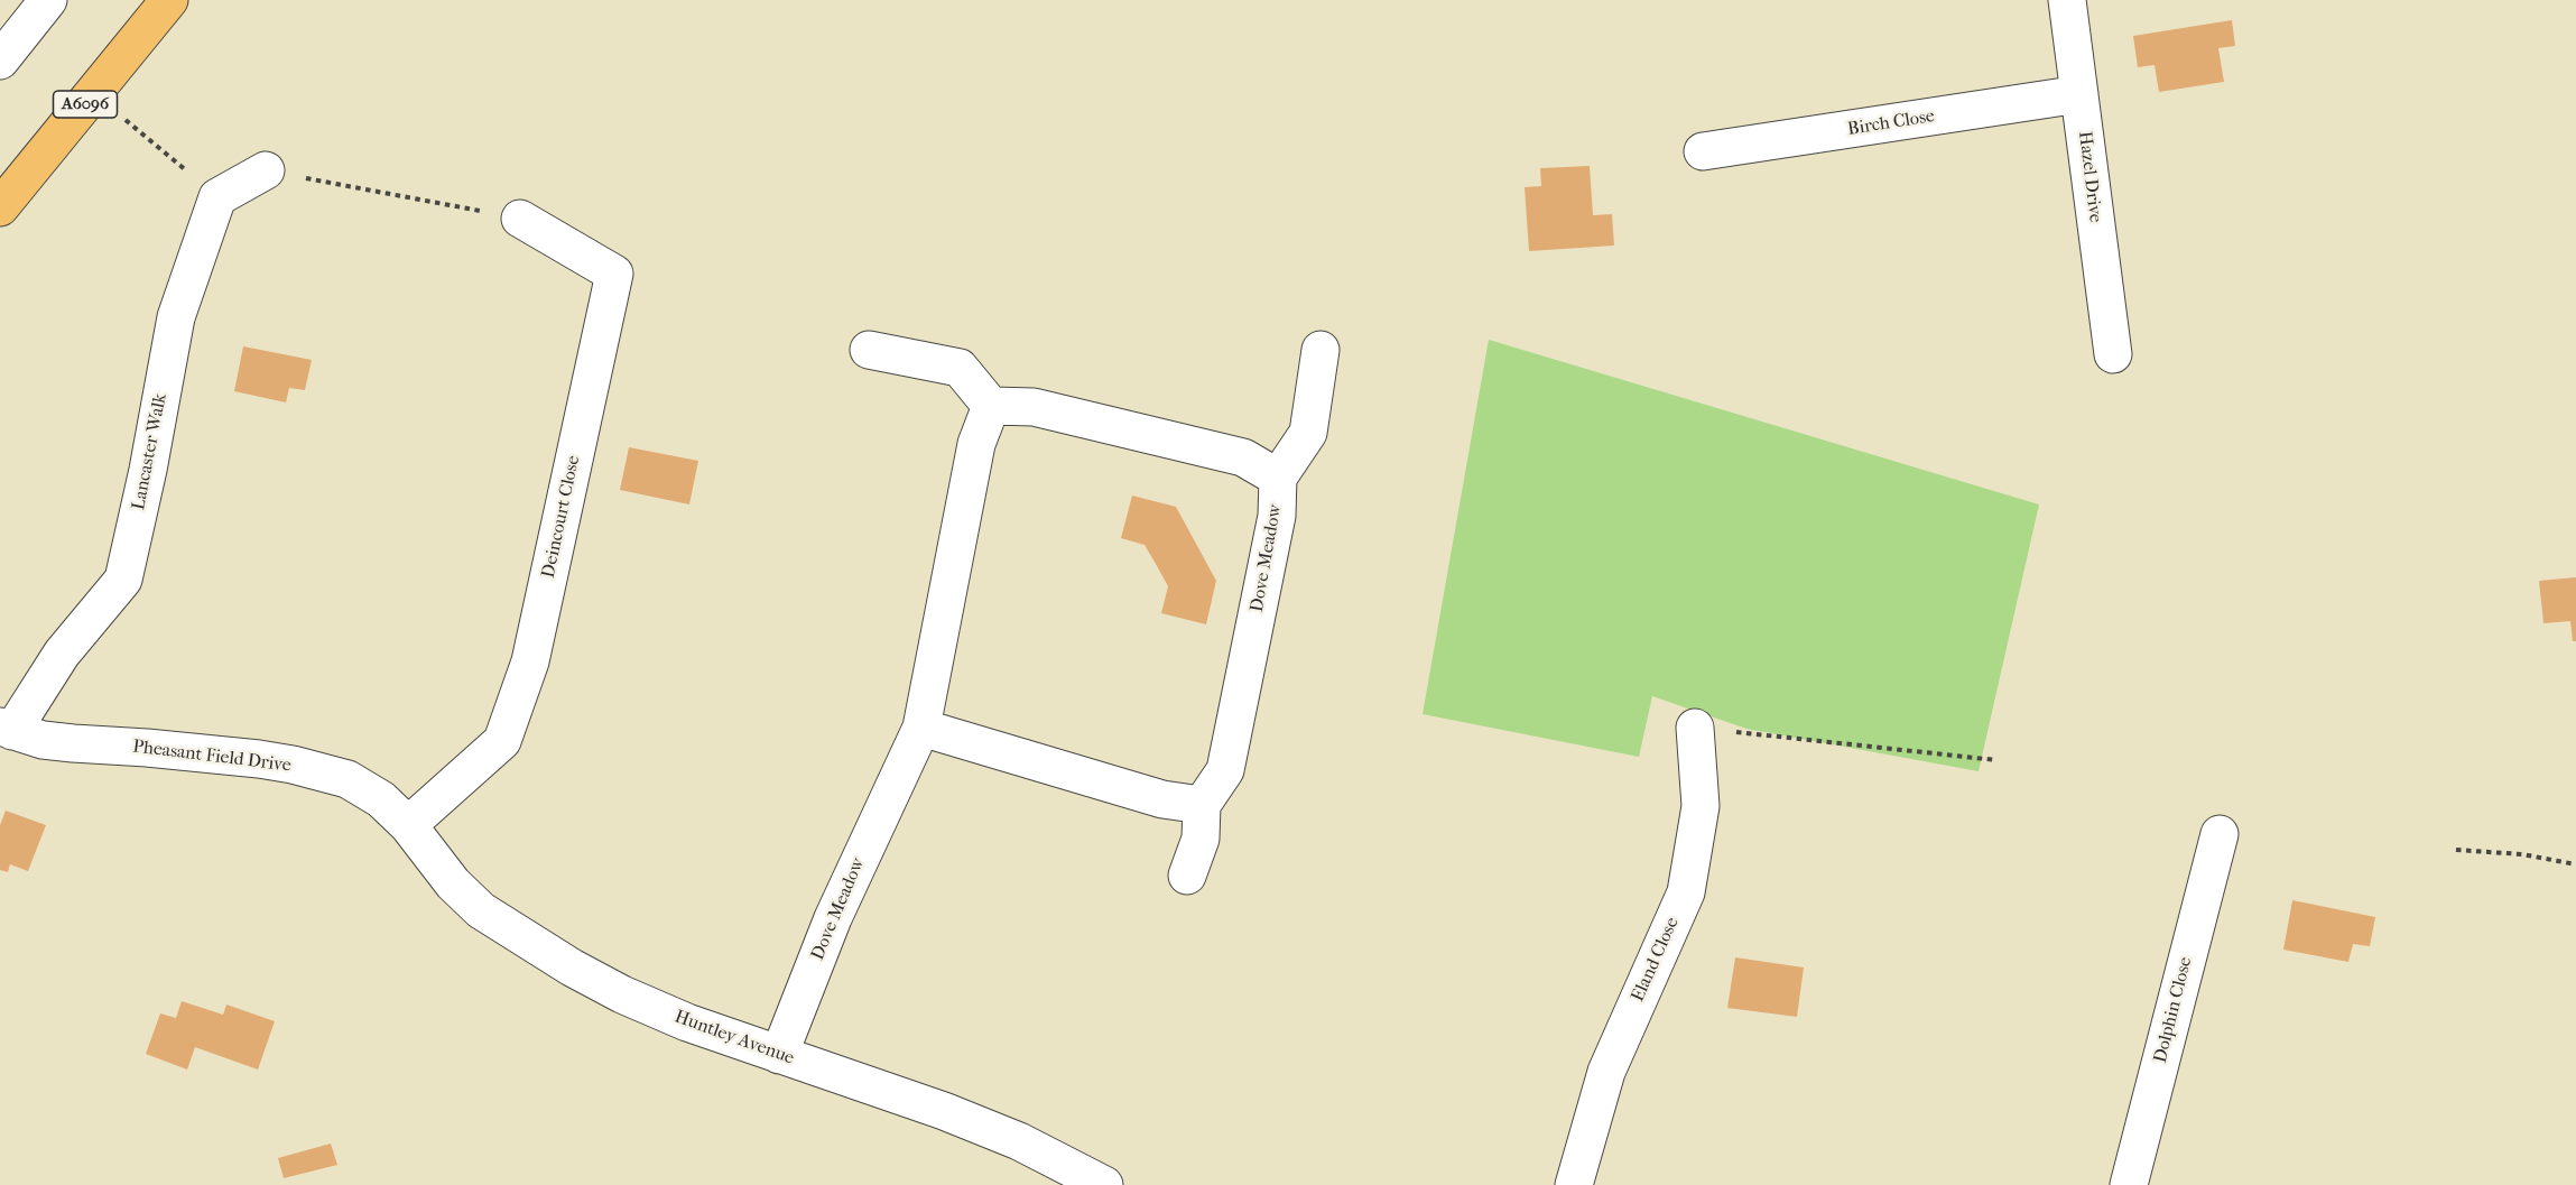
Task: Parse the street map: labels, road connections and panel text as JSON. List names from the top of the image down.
{
  "streets": {
    "main road": ["A6096"],
    "street": [
      "Birch Close",
      "Hazel Drive",
      "Lancaster Walk",
      "Deincourt Close",
      "Dove Meadow",
      "Pheasant Field Drive",
      "Eland Close",
      "Dolphin Close",
      "Huntley Avenue"
    ]
  },
  "crossings": [
    ["Birch Close", "Hazel Drive"],
    ["Lancaster Walk", "Pheasant Field Drive"],
    ["Deincourt Close", "Pheasant Field Drive"],
    ["Deincourt Close", "Huntley Avenue"],
    ["Dove Meadow", "Huntley Avenue"],
    ["Pheasant Field Drive", "Huntley Avenue"]
  ]
}
